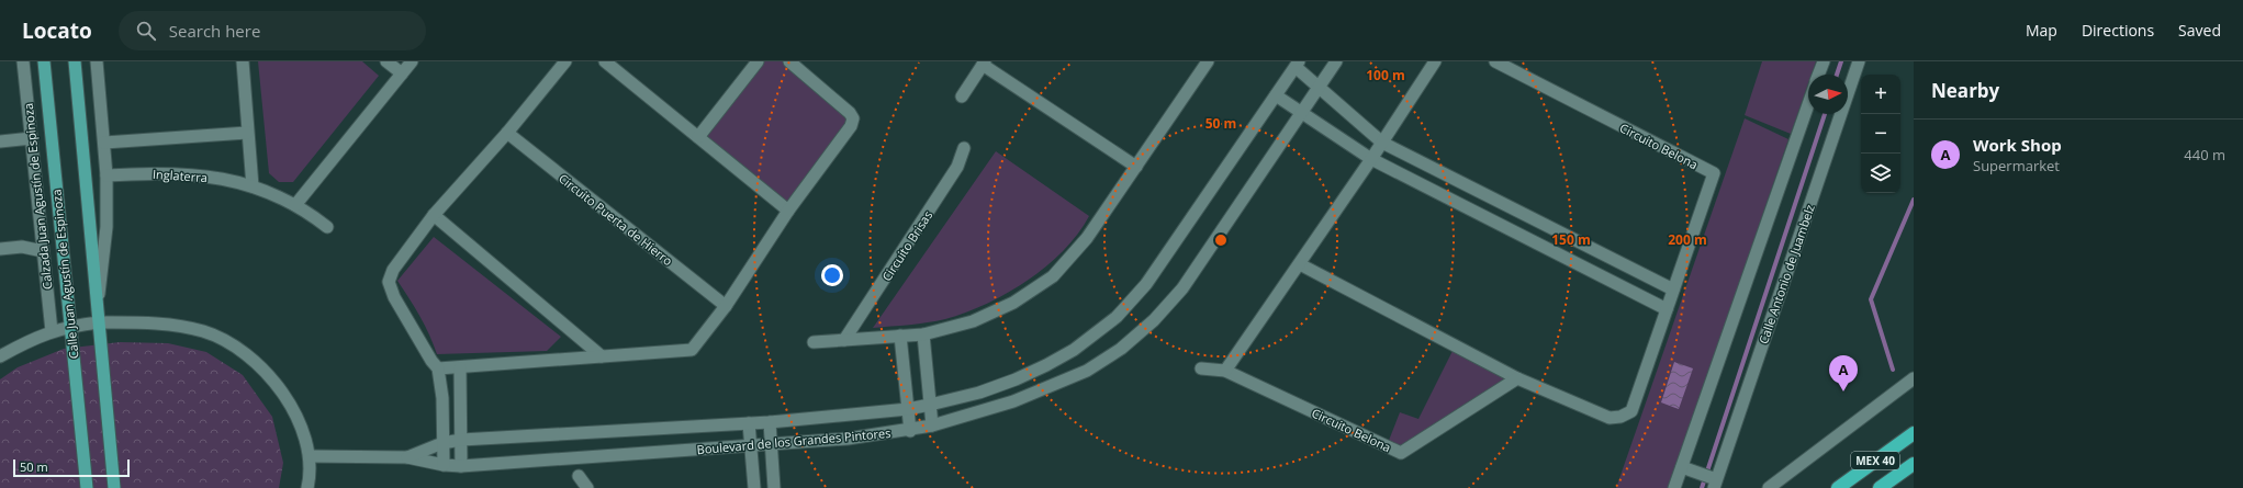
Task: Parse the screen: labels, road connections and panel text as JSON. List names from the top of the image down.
{
  "streets": {
    "highway": ["MEX 40"],
    "main road": ["Calle Juan Agustín de Espinoza"],
    "street": [
      "Circuito Belona",
      "Inglaterra",
      "Calzada Juan Agustín de Espinoza",
      "Circuito Puerta de Hierro",
      "Circuito Brisas",
      "Calle Antonio de Juambelz",
      "Boulevard de los Grandes Pintores"
    ]
  },
  "scale_bar": "50 m",
  "north": "right",
  "page": {
    "header": "Locato",
    "search": "Search here",
    "nav": ["Map", "Directions", "Saved"],
    "heading": "Nearby",
    "map_buttons": ["+", "−"],
    "list": [
      {
        "mark": "A",
        "name": "Work Shop",
        "note": "Supermarket",
        "value": "440 m"
      }
    ],
    "pins": "A",
    "scale": "50 m"
  },
  "rings": [
    "100 m",
    "50 m",
    "150 m",
    "200 m"
  ]
}
